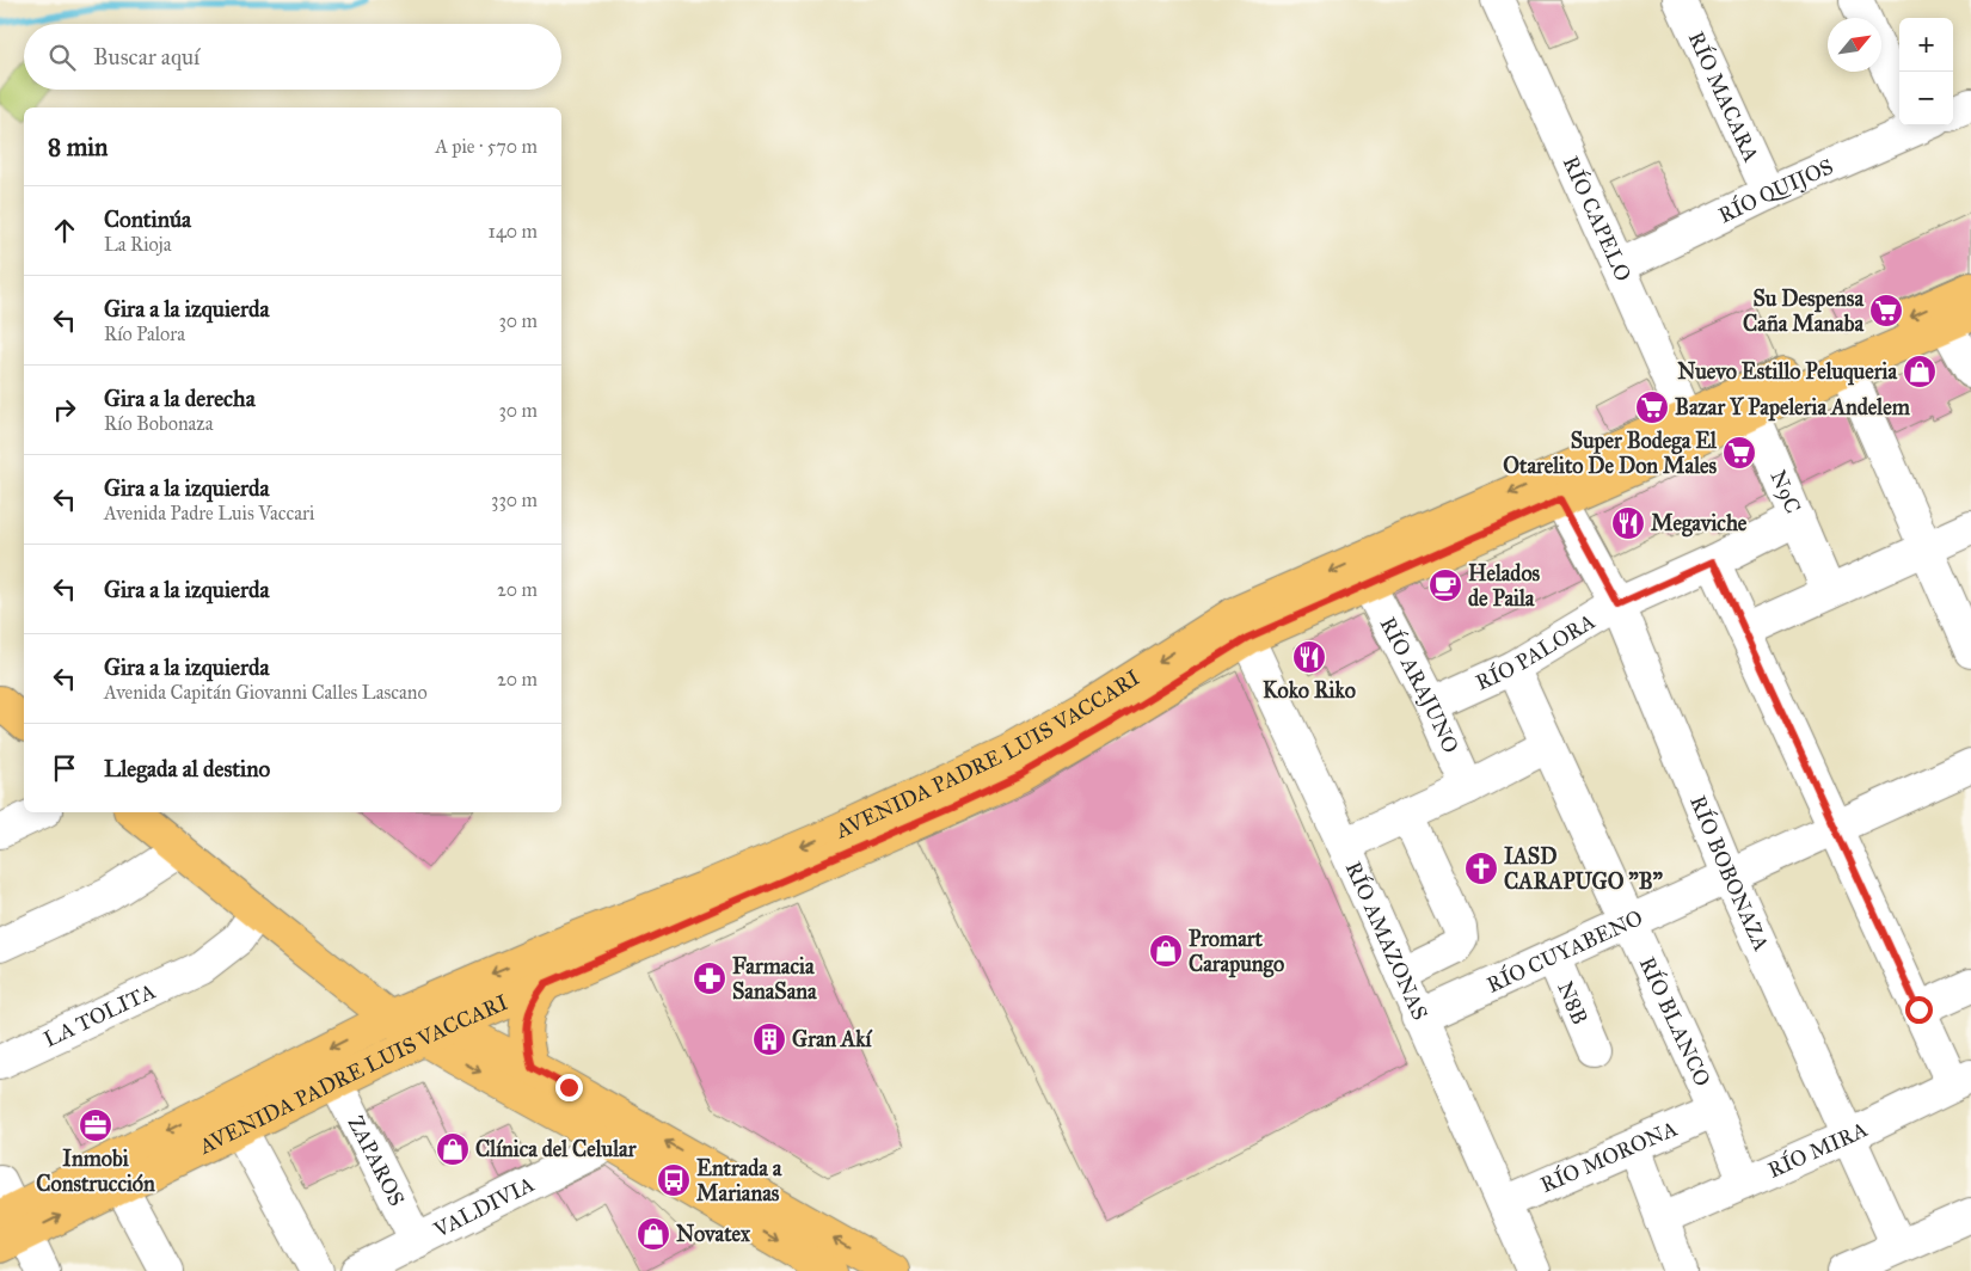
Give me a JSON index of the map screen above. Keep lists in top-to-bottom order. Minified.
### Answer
{"streets":{"main road":["AVENIDA PADRE LUIS VACCARI"],"street":["RÍO MACARA","RÍO QUIJOS","RÍO CAPELO","N9C","RÍO PALORA","RÍO ARAJUNO","RÍO BOBONAZA","RÍO AMAZONAS","RÍO CUYABENO","N8B","LA TOLITA","RÍO BLANCO","RÍO MIRA","RÍO MORONA","ZAPAROS","VALDIVIA"]},"crossings":[["RÍO MACARA","RÍO QUIJOS"],["RÍO QUIJOS","RÍO CAPELO"],["RÍO CAPELO","AVENIDA PADRE LUIS VACCARI"],["N9C","RÍO PALORA"],["N9C","AVENIDA PADRE LUIS VACCARI"],["RÍO PALORA","RÍO ARAJUNO"],["RÍO PALORA","RÍO BOBONAZA"],["RÍO PALORA","RÍO BLANCO"],["RÍO ARAJUNO","AVENIDA PADRE LUIS VACCARI"],["AVENIDA PADRE LUIS VACCARI","RÍO BOBONAZA"],["AVENIDA PADRE LUIS VACCARI","RÍO AMAZONAS"],["AVENIDA PADRE LUIS VACCARI","ZAPAROS"],["RÍO BOBONAZA","RÍO CUYABENO"],["RÍO BOBONAZA","RÍO MIRA"],["RÍO AMAZONAS","RÍO CUYABENO"],["RÍO AMAZONAS","RÍO MORONA"],["RÍO CUYABENO","N8B"],["RÍO CUYABENO","RÍO BLANCO"],["RÍO BLANCO","RÍO MIRA"],["RÍO BLANCO","RÍO MORONA"],["ZAPAROS","VALDIVIA"]],"places":{"supermarket":["Su Despensa Caña Manaba","Bazar Y Papeleria Andelem","Super Bodega El Otarelito De Don Males"],"shop":["Nuevo Estillo Peluqueria","Promart Carapungo","Clínica del Celular","Novatex"],"restaurant":["Megaviche","Koko Riko"],"cafe":["Helados de Paila"],"church":["IASD CARAPUGO \"B\""],"pharmacy":["Farmacia SanaSana"],"building":["Gran Akí"],"office":["Inmobi Construcción"],"bus stop":["Entrada a Marianas"]},"north":"top right","page":{"map_buttons":["+","−"],"search":"Buscar aquí","heading":["8 min","A pie · 570 m"],"list":[["Continúa","La Rioja","140 m"],["Gira a la izquierda","Río Palora","30 m"],["Gira a la derecha","Río Bobonaza","30 m"],["Gira a la izquierda","Avenida Padre Luis Vaccari","330 m"],["Gira a la izquierda","20 m"],["Gira a la izquierda","Avenida Capitán Giovanni Calles Lascano","20 m"],"Llegada al destino"]}}
